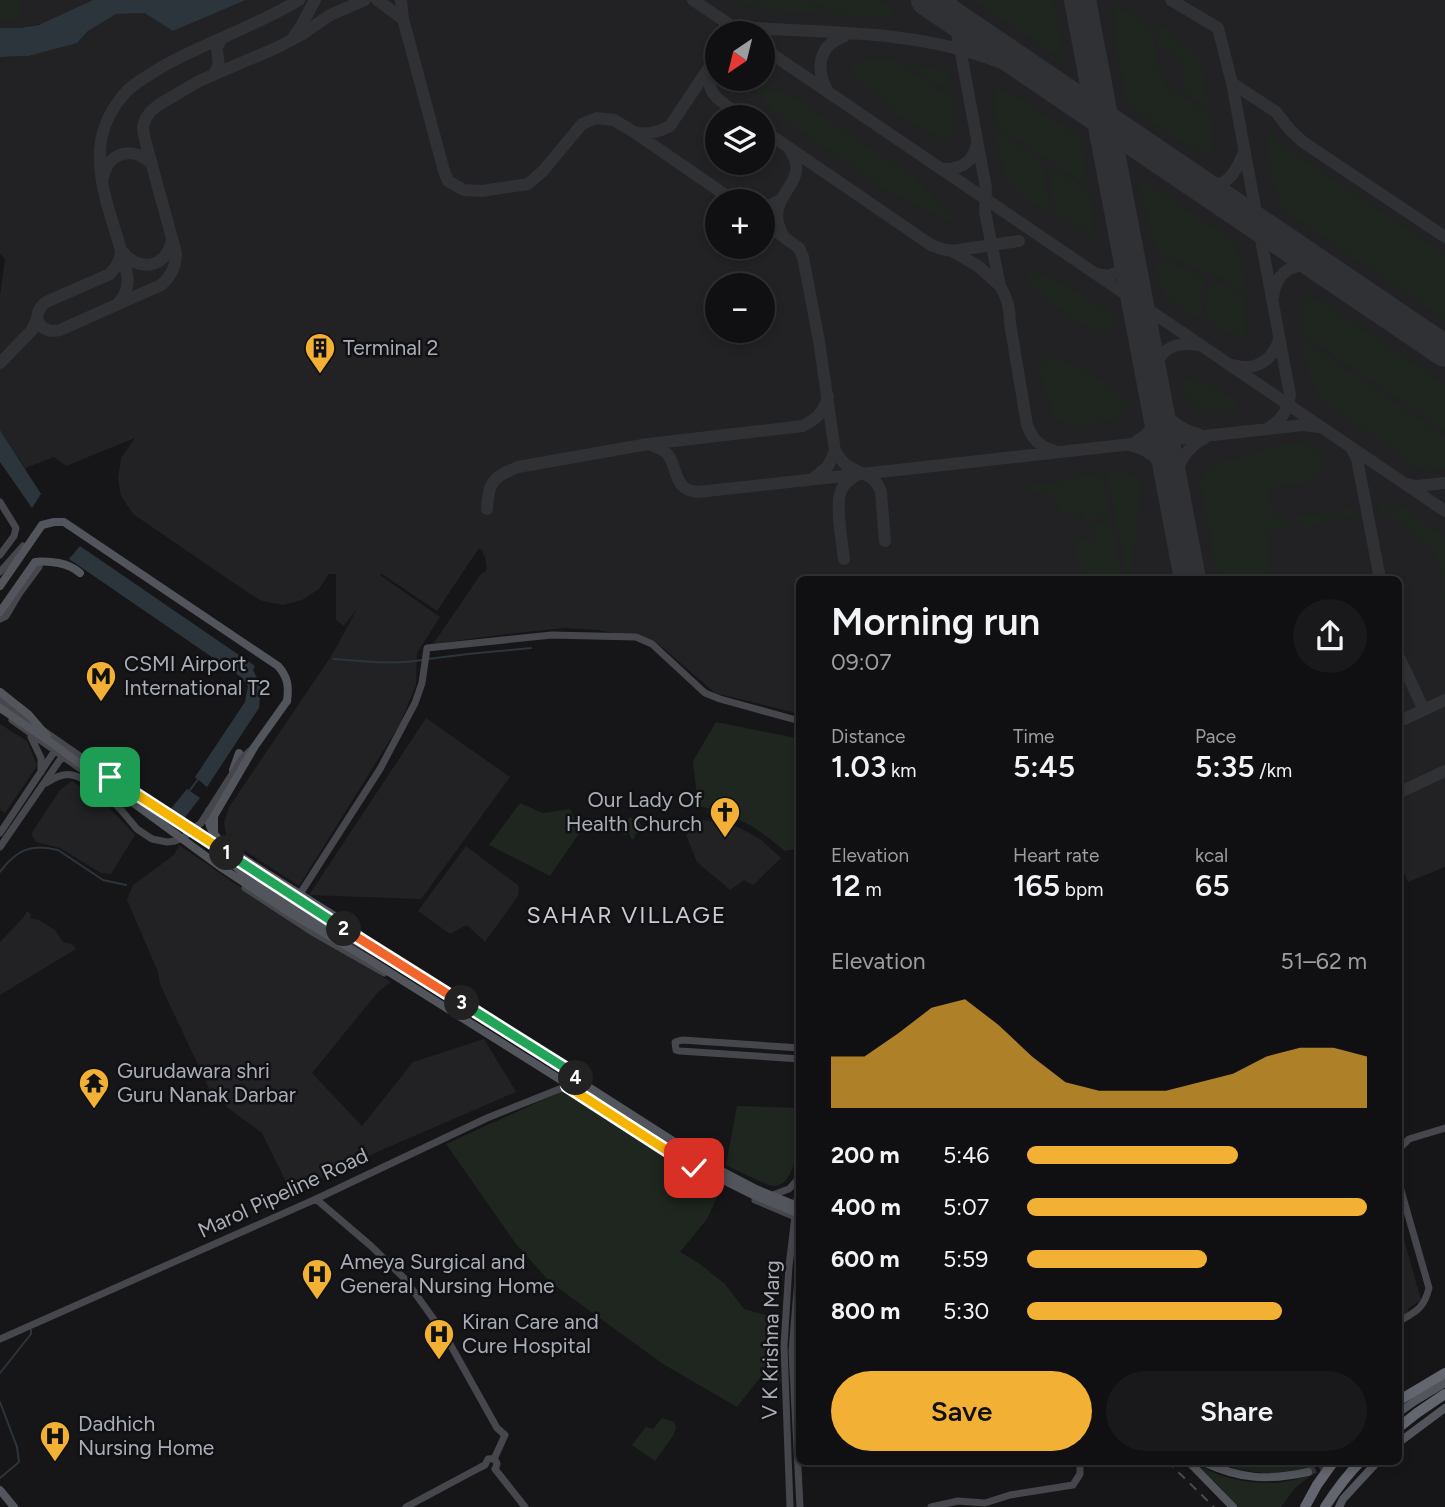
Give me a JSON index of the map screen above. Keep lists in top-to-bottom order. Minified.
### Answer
{"streets":{"main road":["Marol Pipeline Road","V K Krishna Marg"]},"districts":["SAHAR VILLAGE"],"places":{"building":["Terminal 2"],"metro station":["CSMI Airport International T2"],"church":["Our Lady Of Health Church"],"temple":["Gurudawara shri Guru Nanak Darbar"],"hospital":["Ameya Surgical and General Nursing Home","Kiran Care and Cure Hospital","Dadhich Nursing Home"]},"north":"bottom left","page":{"map_buttons":["+","−"],"heading":["Morning run","09:07"],"stats":[["Distance","1.03 km"],["Time","5:45"],["Pace","5:35 /km"],["Elevation","12 m"],["Heart rate","165 bpm"],["kcal","65"]],"pins":["1","2","3","4"],"chart":["Elevation","51–62 m"],"list":[{"name":"200 m","note":"5:46"},{"name":"400 m","note":"5:07"},{"name":"600 m","note":"5:59"},{"name":"800 m","note":"5:30"}],"buttons":["Save","Share"]}}
